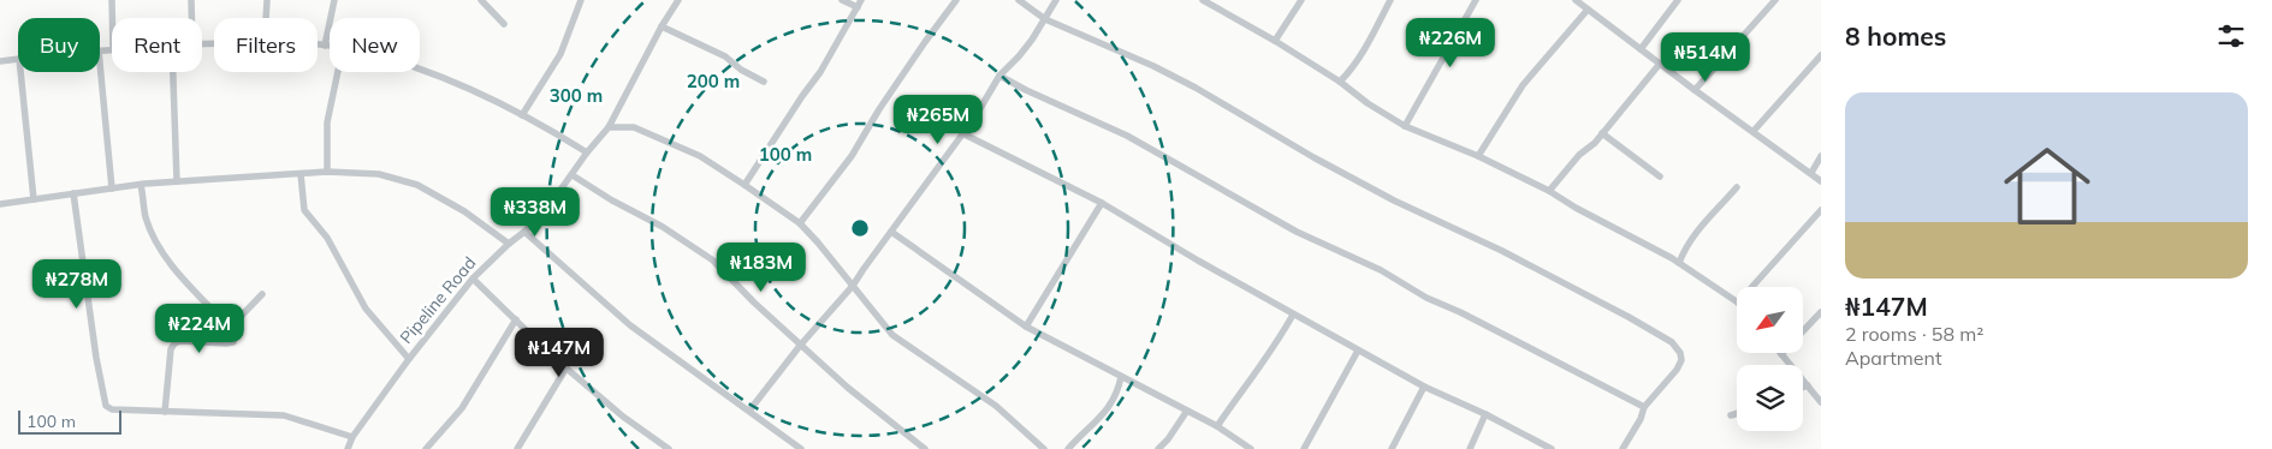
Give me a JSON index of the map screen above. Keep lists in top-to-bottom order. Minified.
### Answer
{"streets":{"street":["Pipeline Road"]},"scale_bar":"100 m","north":"bottom left","page":{"heading":"8 homes","price":["₦226M","₦514M","₦265M","₦338M","₦183M","₦278M","₦224M","₦147M"],"chip":["Buy","Rent","Filters","New"],"list":[{"name":"₦147M","note":"2 rooms · 58 m² · Apartment"}],"scale":"100 m"},"rings":["200 m","300 m","100 m"]}
